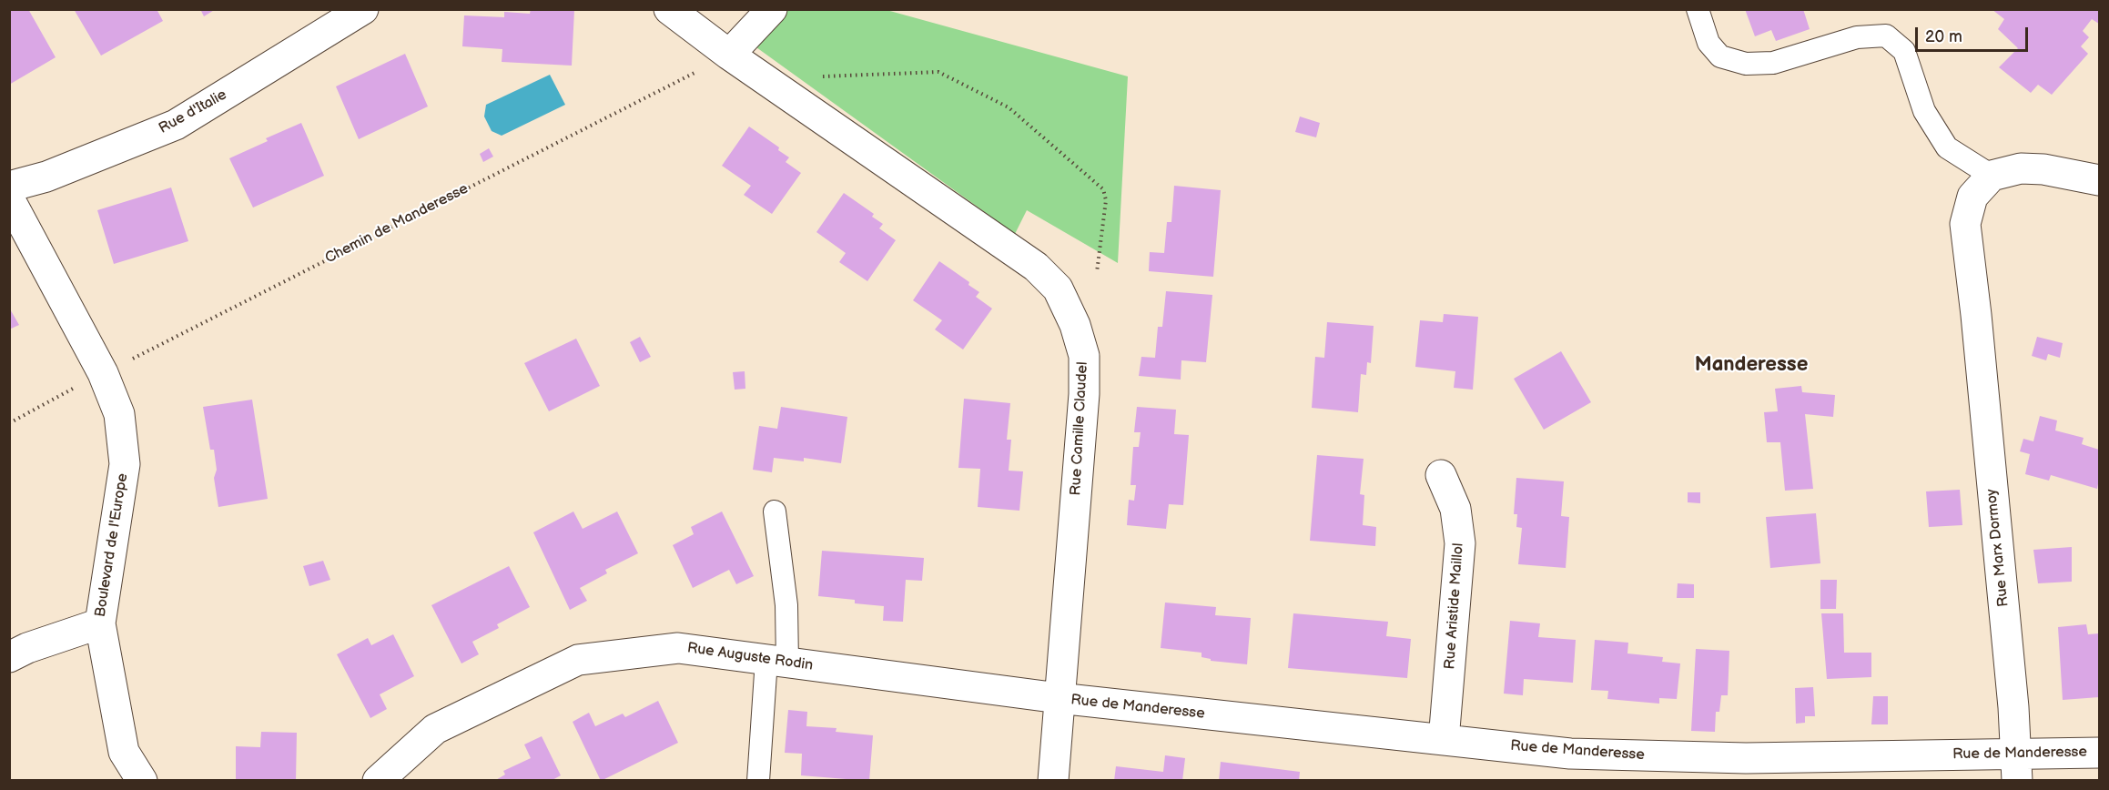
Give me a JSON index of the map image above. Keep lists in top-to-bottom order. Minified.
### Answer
{"streets":{"street":["Rue d'Italie","Rue Camille Claudel","Boulevard de l'Europe","Rue Marx Dormoy","Rue Aristide Maillol","Rue Auguste Rodin","Rue de Manderesse"],"path":["Chemin de Manderesse"]},"crossings":[["Chemin de Manderesse","Rue Camille Claudel"],["Chemin de Manderesse","Boulevard de l'Europe"],["Rue Camille Claudel","Rue Auguste Rodin"],["Rue Camille Claudel","Rue de Manderesse"],["Rue Marx Dormoy","Rue de Manderesse"],["Rue Aristide Maillol","Rue de Manderesse"],["Rue Auguste Rodin","Rue de Manderesse"]],"districts":["Manderesse"],"scale_bar":"20 m"}
